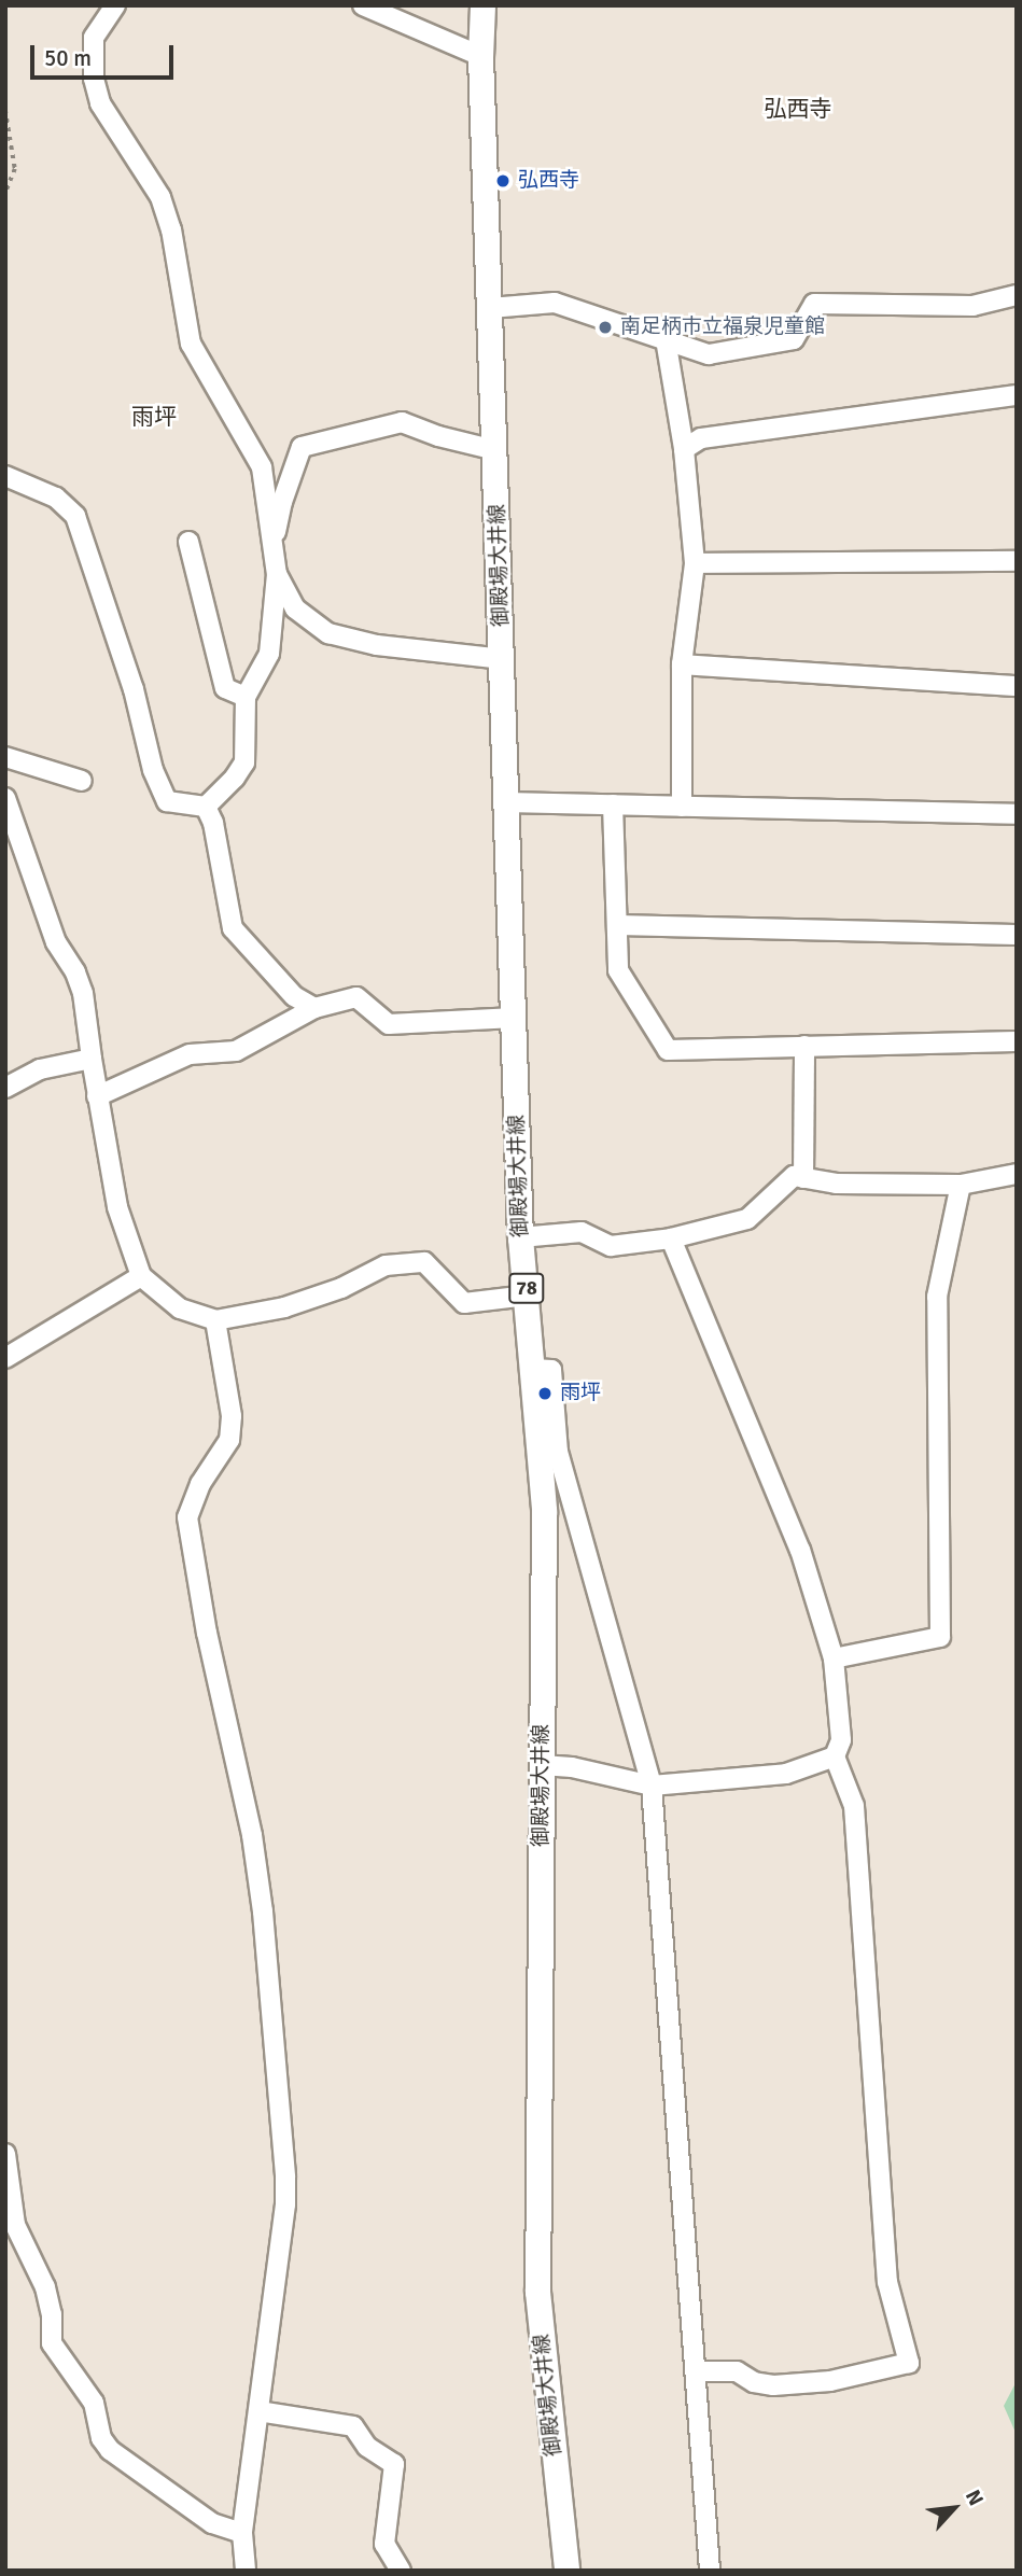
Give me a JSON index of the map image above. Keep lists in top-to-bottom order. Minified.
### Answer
{"streets":{"main road":["御殿場大井線","78"]},"districts":["弘西寺","雨坪"],"places":["弘西寺","南足柄市立福泉児童館","雨坪"],"scale_bar":"50 m","north":"top right"}
